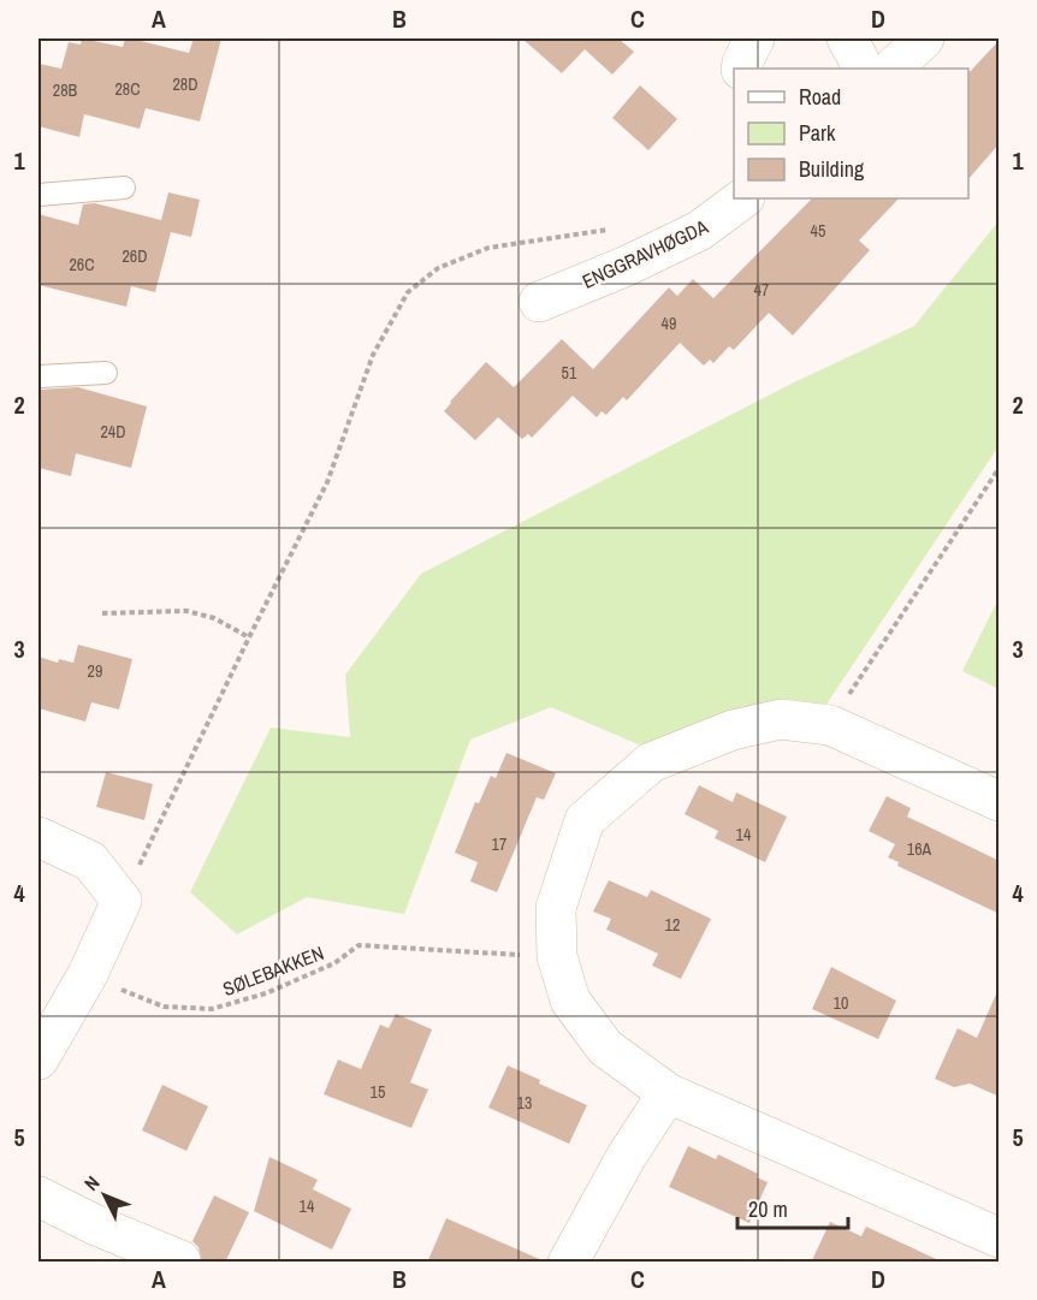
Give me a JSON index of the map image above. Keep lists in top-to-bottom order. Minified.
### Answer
{"streets":{"street":["ENGGRAVHØGDA"],"path":["SØLEBAKKEN"]},"house_numbers":["28D","28C","28B","45","26D","26C","47","49","51","24D","29","14","17","16A","12","10","15","13","14"],"legend":["Road","Park","Building"],"scale_bar":"20 m","north":"top left","grid":{"columns":["A","B","C","D"],"rows":["1","2","3","4","5"]}}
